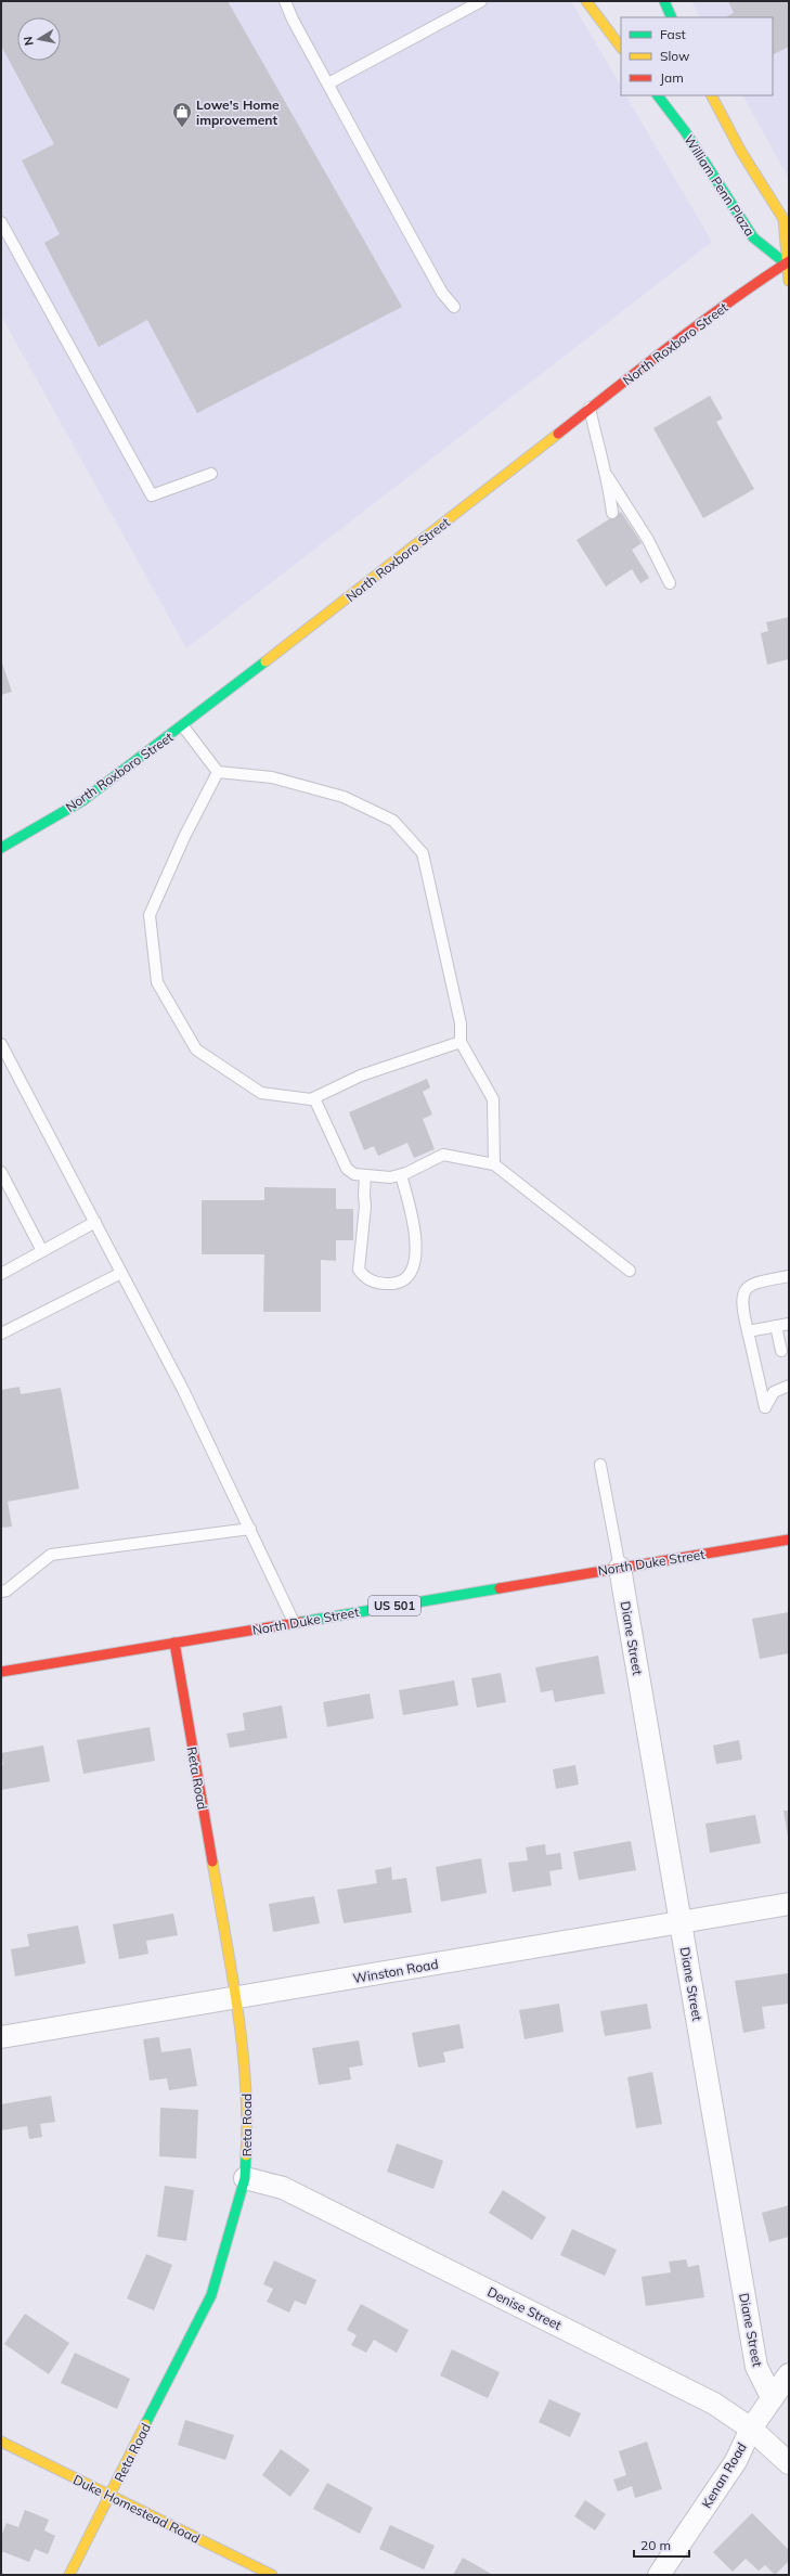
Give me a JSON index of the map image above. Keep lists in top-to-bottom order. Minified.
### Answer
{"streets":{"main road":["William Penn Plaza","North Roxboro Street","North Duke Street","US 501","Reta Road","Duke Homestead Road"],"street":["Diane Street","Winston Road","Denise Street","Kenan Road"]},"crossings":[["William Penn Plaza","North Roxboro Street"],["North Duke Street","Diane Street"],["North Duke Street","Reta Road"],["Diane Street","Winston Road"],["Diane Street","Kenan Road"],["Reta Road","Winston Road"],["Reta Road","Denise Street"],["Reta Road","Duke Homestead Road"],["Denise Street","Kenan Road"]],"places":{"shop":["Lowe's Home improvement"]},"legend":["Fast","Slow","Jam"],"scale_bar":"20 m","north":"left"}
